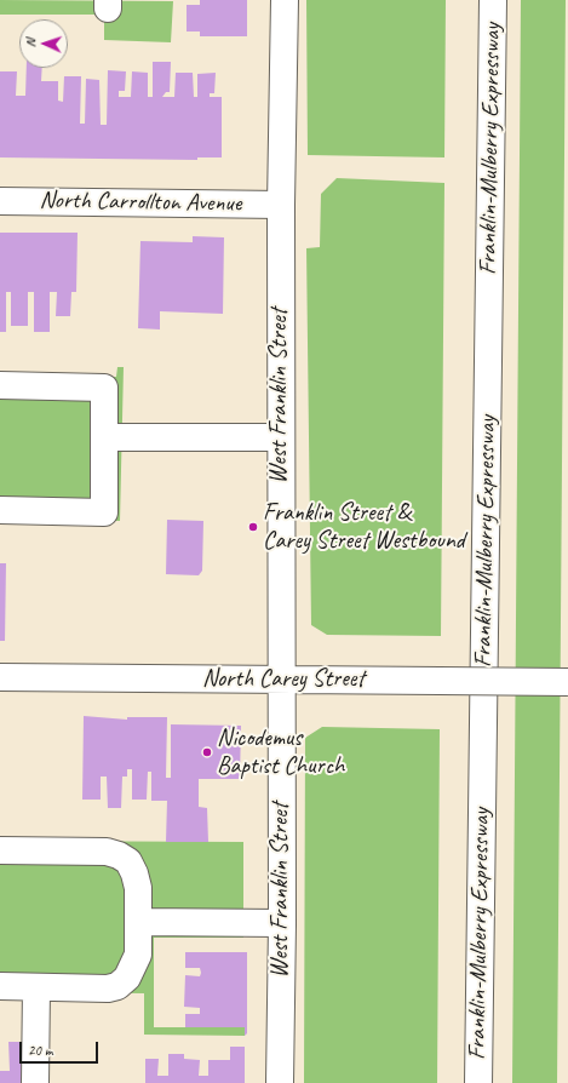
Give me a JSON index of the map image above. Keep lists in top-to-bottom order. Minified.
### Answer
{"streets":{"main road":["Franklin-Mulberry Expressway","North Carrollton Avenue","West Franklin Street","North Carey Street"]},"crossings":[["North Carrollton Avenue","West Franklin Street"],["West Franklin Street","North Carey Street"]],"places":["Franklin Street & Carey Street Westbound","Nicodemus Baptist Church"],"scale_bar":"20 m","north":"left"}
